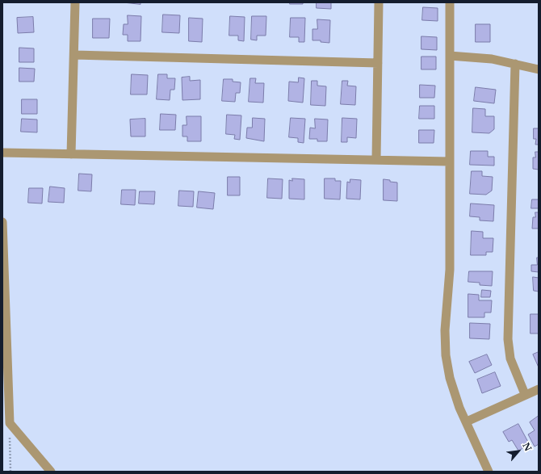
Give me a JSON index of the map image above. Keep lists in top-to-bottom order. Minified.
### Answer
{"north":"top right"}
